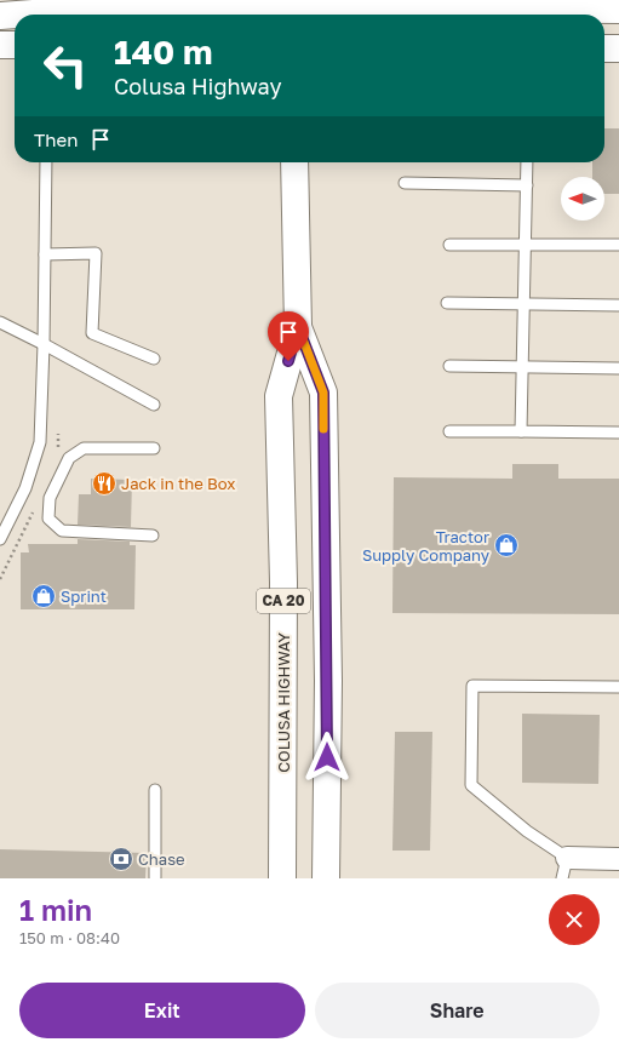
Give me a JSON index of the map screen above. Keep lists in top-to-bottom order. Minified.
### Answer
{"streets":{"main road":["CA 20","COLUSA HIGHWAY"]},"places":{"restaurant":["Jack in the Box"],"shop":["Tractor Supply Company","Sprint"],"bank":["Chase"]},"north":"left","page":{"turn":["140 m","Colusa Highway"],"then":"Then","heading":["1 min","150 m · 08:40"],"buttons":["Exit","Share"]}}
